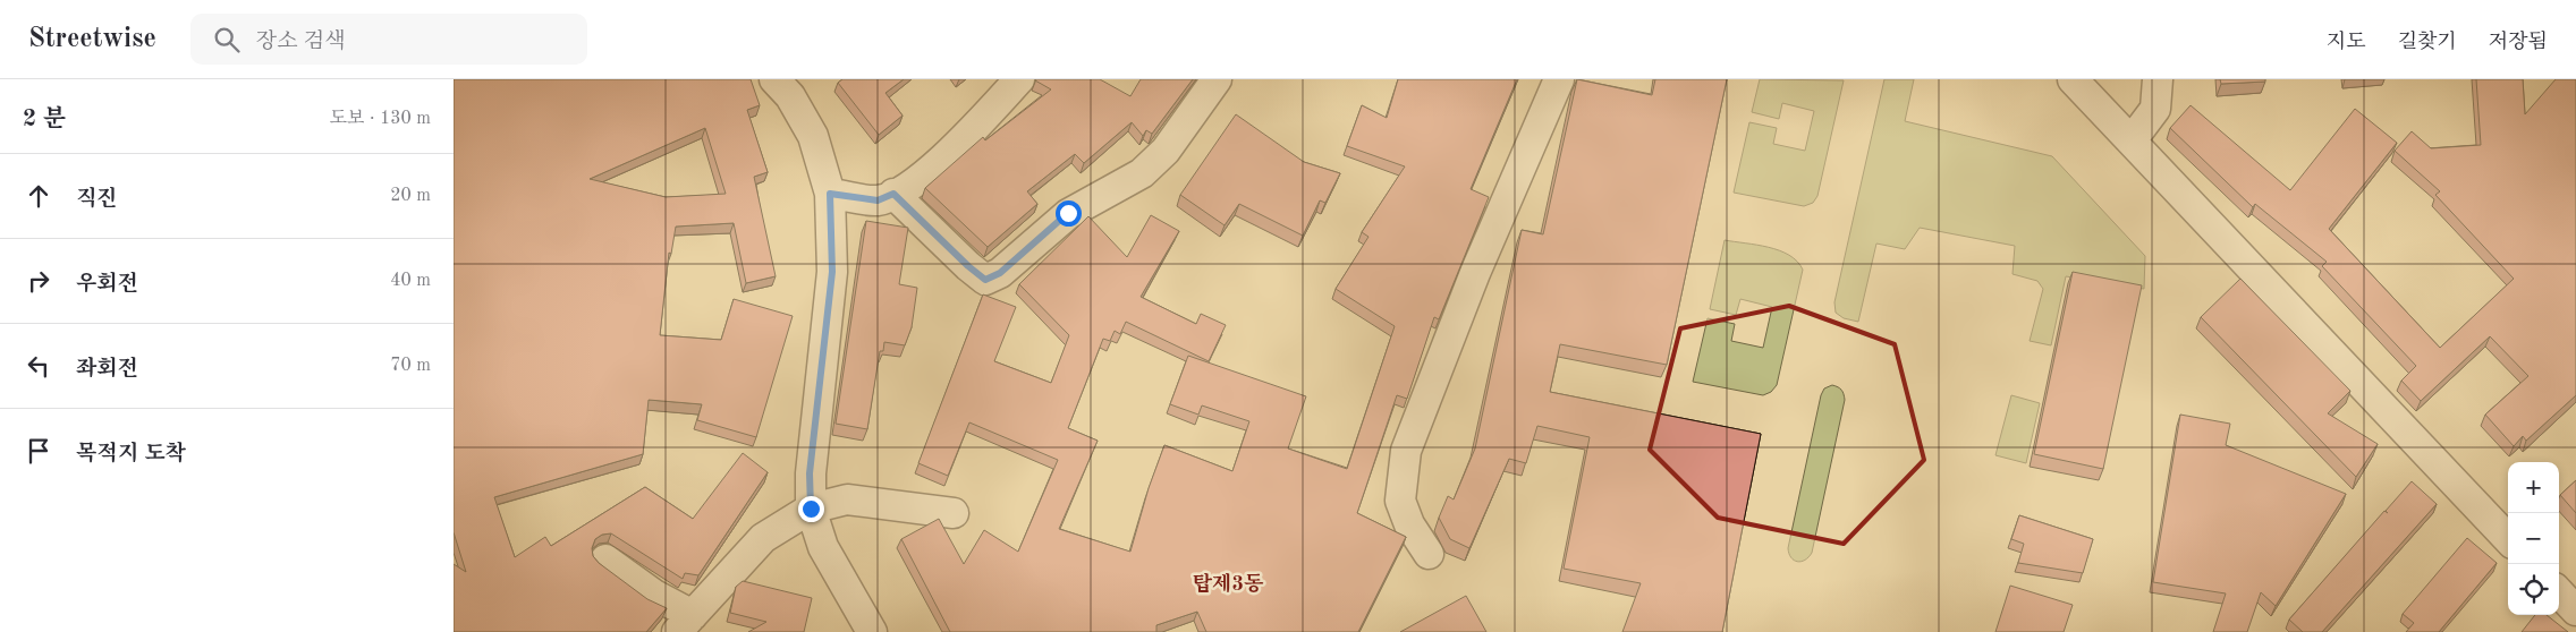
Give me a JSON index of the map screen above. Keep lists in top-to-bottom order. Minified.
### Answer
{"districts":["탑제3동"],"page":{"header":"Streetwise","search":"장소 검색","nav":["지도","길찾기","저장됨"],"heading":["2 분","도보 · 130 m"],"list":[["직진","20 m"],["우회전","40 m"],["좌회전","70 m"],"목적지 도착"],"map_buttons":["+","−"]}}
